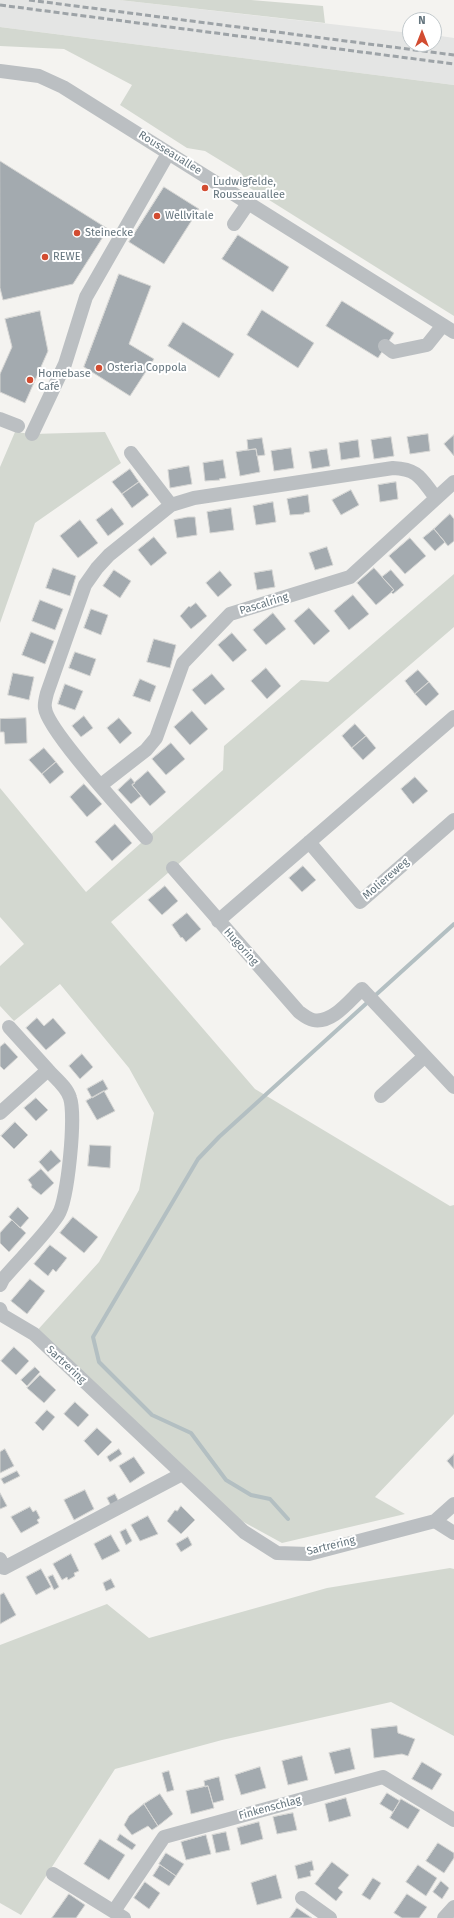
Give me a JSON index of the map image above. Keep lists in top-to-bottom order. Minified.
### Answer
{"streets":{"street":["Rousseauallee","Pascalring","Moliereweg","Hugoring","Sartrering","Finkenschlag"]},"crossings":[["Moliereweg","Hugoring"]],"places":["Ludwigfelde, Rousseauallee","Wellvitale","Steinecke","REWE","Osteria Coppola","Homebase Café"],"north":"top"}
